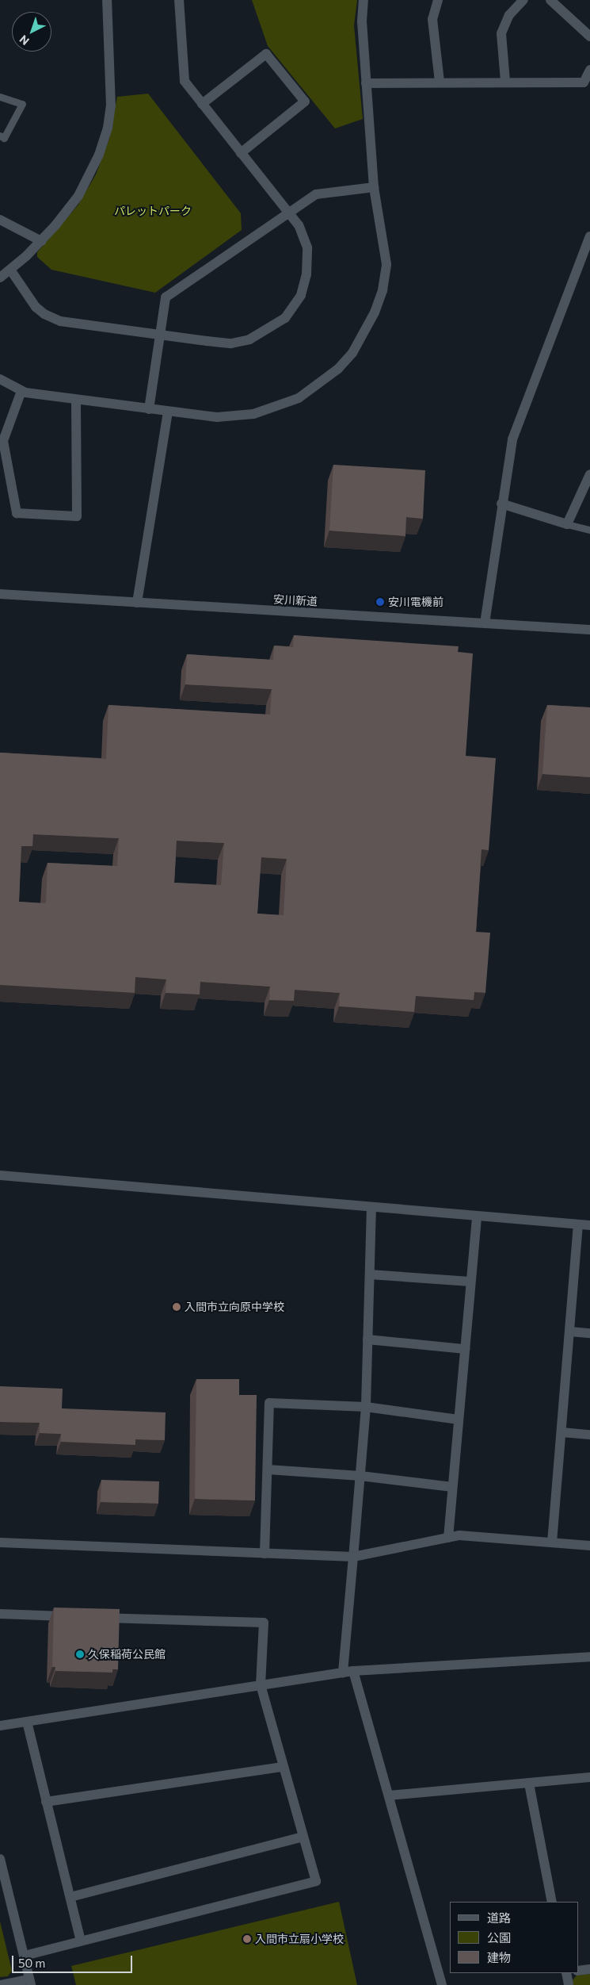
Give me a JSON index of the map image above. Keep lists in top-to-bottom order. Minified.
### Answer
{"streets":{"street":["安川新道"]},"parks":["パレットパーク"],"places":["安川電機前","入間市立向原中学校","久保稲荷公民館","入間市立扇小学校"],"legend":["道路","公園","建物"],"scale_bar":"50 m","north":"bottom left"}
